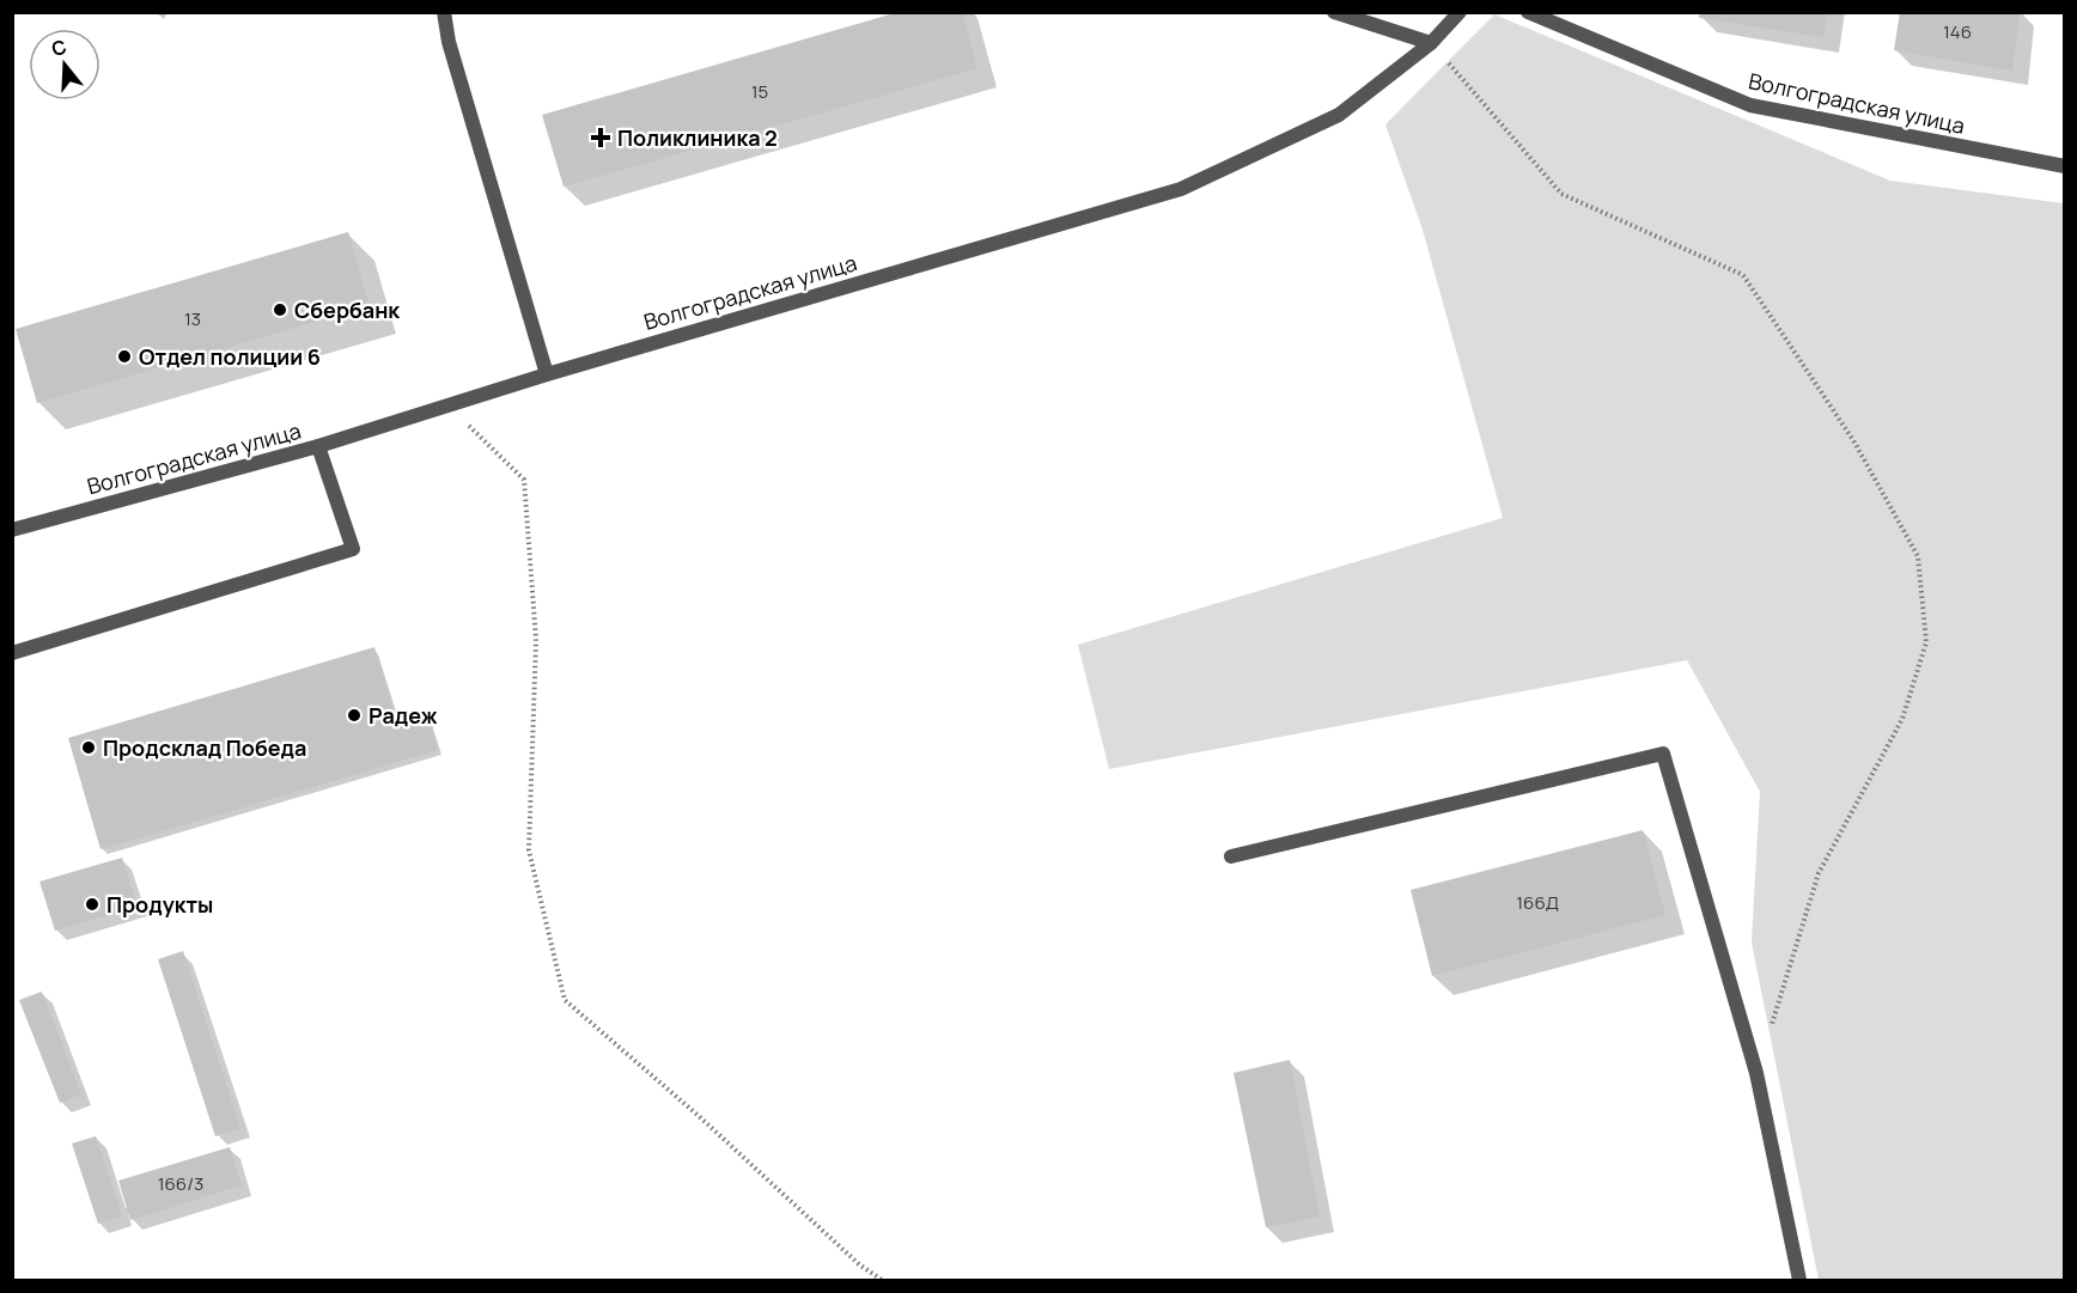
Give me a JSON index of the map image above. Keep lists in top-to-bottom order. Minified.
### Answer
{"streets":{"street":["Волгоградская улица"]},"places":{"health":["Поликлиника 2"],"other":["Сбербанк","Отдел полиции 6","Радеж","Продсклад Победа","Продукты"]},"house_numbers":["146","15","13","166Д","166/3"],"north":"top"}
